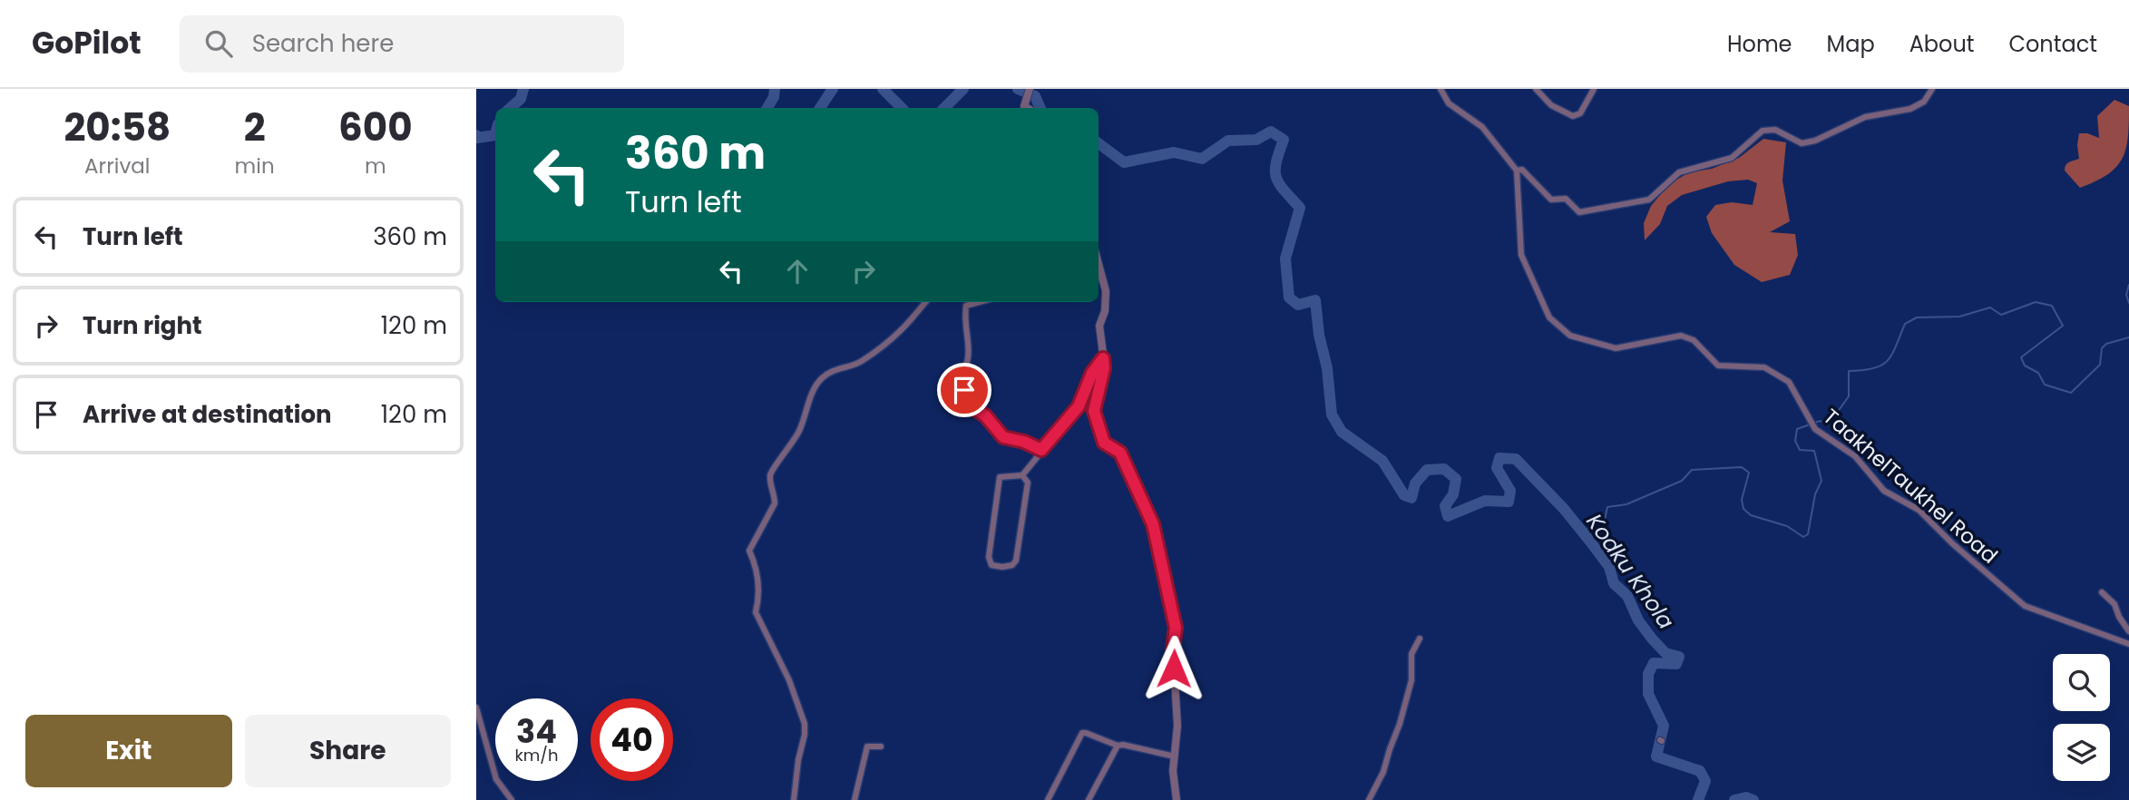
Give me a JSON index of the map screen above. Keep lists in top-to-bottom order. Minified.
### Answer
{"streets":{"street":["TaakhelTaukhel Road"]},"water":["Kodku Khola"],"page":{"header":"GoPilot","search":"Search here","nav":["Home","Map","About","Contact"],"eta":["20:58","Arrival","2","min","600","m"],"turn":["360 m","Turn left"],"list":[{"name":"Turn left","value":"360 m"},{"name":"Turn right","value":"120 m"},{"name":"Arrive at destination","value":"120 m"}],"speed":"34 km/h","limit":"40","buttons":["Exit","Share"]}}
